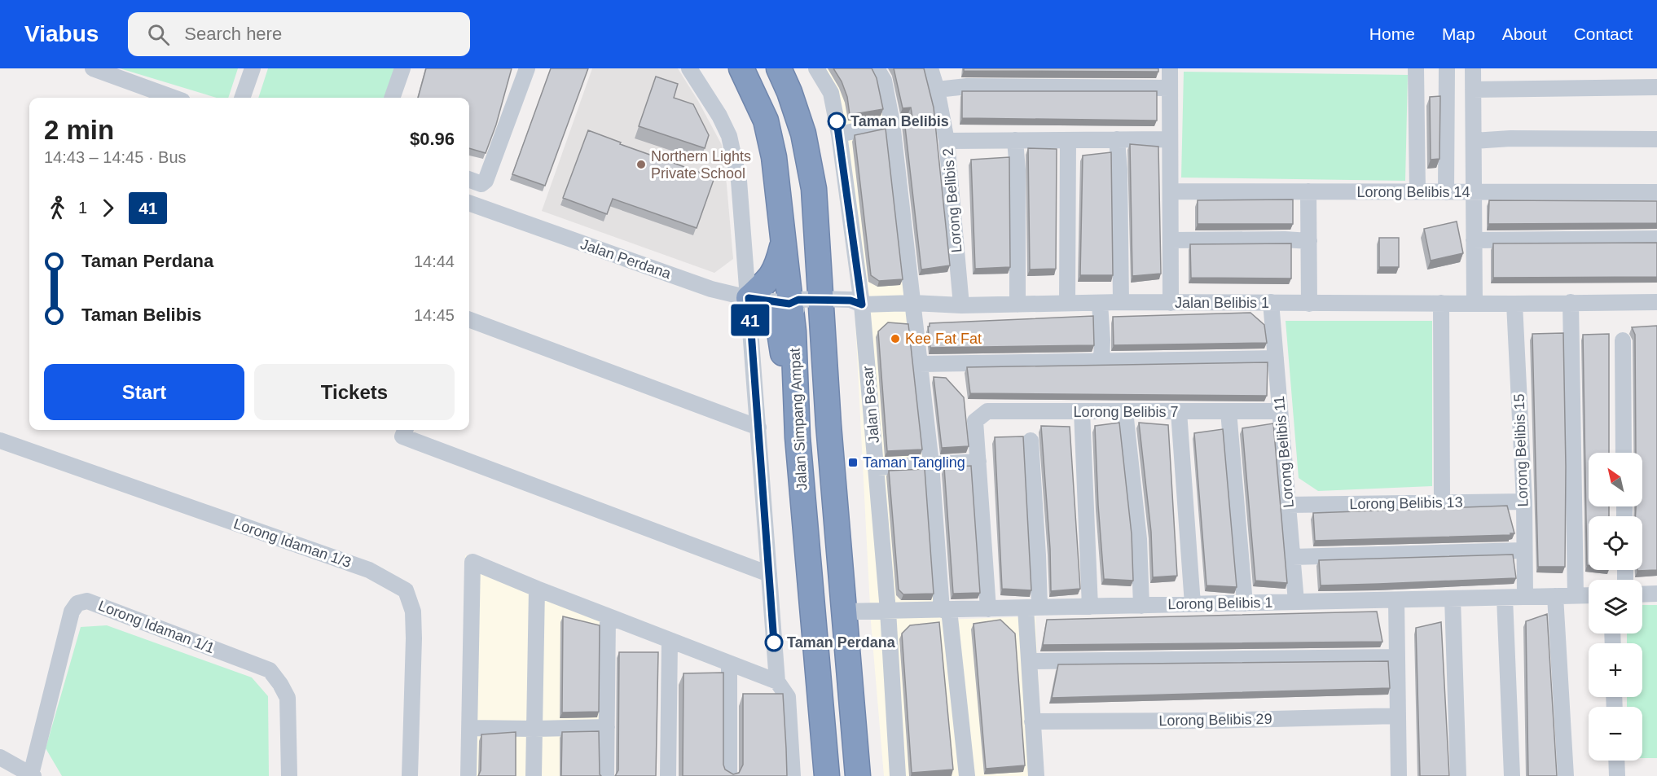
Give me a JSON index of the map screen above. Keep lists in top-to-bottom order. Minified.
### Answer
{"streets":{"highway":["Jalan Simpang Ampat"],"street":["Lorong Belibis 14","Lorong Belibis 2","Jalan Perdana","Jalan Belibis 1","Jalan Besar","Lorong Belibis 7","Lorong Belibis 15","Lorong Belibis 11","Lorong Belibis 13","Lorong Idaman 1/3","Lorong Belibis 1","Lorong Idaman 1/1","Lorong Belibis 29"]},"crossings":[["Lorong Belibis 2","Jalan Belibis 1"],["Jalan Perdana","Jalan Belibis 1"],["Jalan Perdana","Jalan Simpang Ampat"],["Jalan Belibis 1","Jalan Besar"],["Jalan Belibis 1","Jalan Simpang Ampat"],["Jalan Belibis 1","Lorong Belibis 15"],["Jalan Belibis 1","Lorong Belibis 11"],["Jalan Besar","Lorong Belibis 1"],["Lorong Belibis 7","Lorong Belibis 11"],["Jalan Simpang Ampat","Lorong Belibis 1"],["Lorong Belibis 15","Lorong Belibis 13"],["Lorong Belibis 15","Lorong Belibis 1"],["Lorong Belibis 11","Lorong Belibis 13"],["Lorong Belibis 11","Lorong Belibis 1"]],"places":{"other":["Taman Belibis","Northern Lights Private School","Kee Fat Fat","Taman Perdana"],"transit":["Taman Tangling"]},"lines":["bus line 41"],"north":"top left","page":{"header":"Viabus","search":"Search here","nav":["Home","Map","About","Contact"],"on_map":"41","heading":["2 min","14:43 – 14:45 · Bus","$0.96"],"legs":["1","41"],"list":[{"name":"Taman Perdana","value":"14:44"},{"name":"Taman Belibis","value":"14:45"}],"buttons":["Start","Tickets"],"map_buttons":["+","−"]}}
